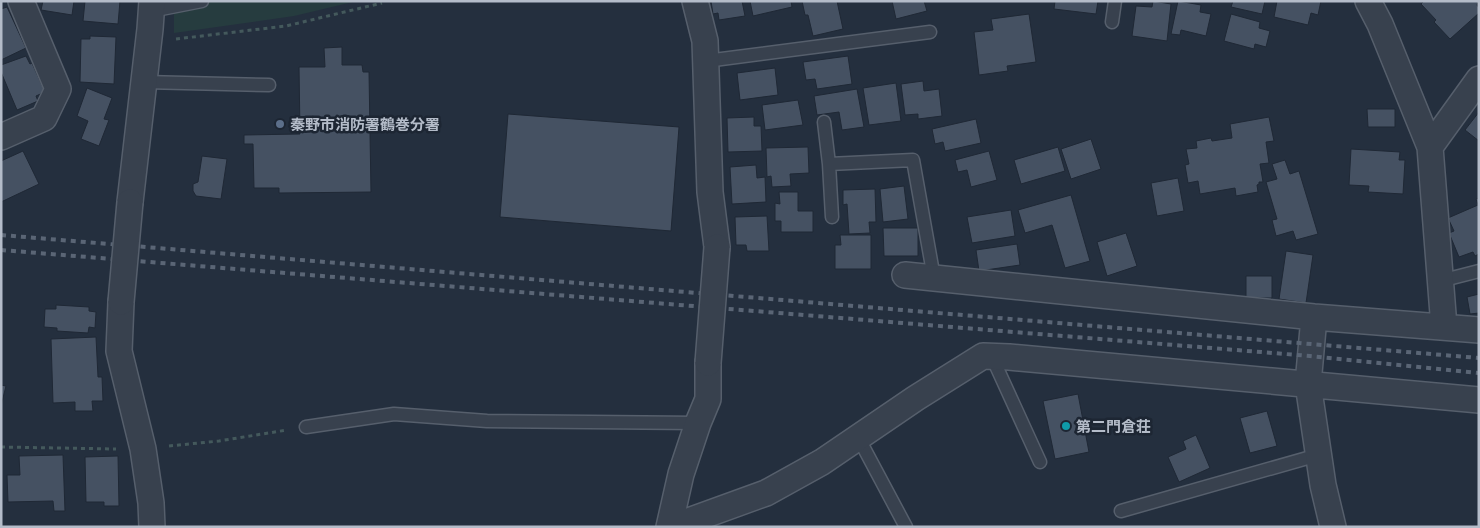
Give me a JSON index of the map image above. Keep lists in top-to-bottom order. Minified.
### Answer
{"places":["秦野市消防署鶴巻分署","第二門倉荘"]}
